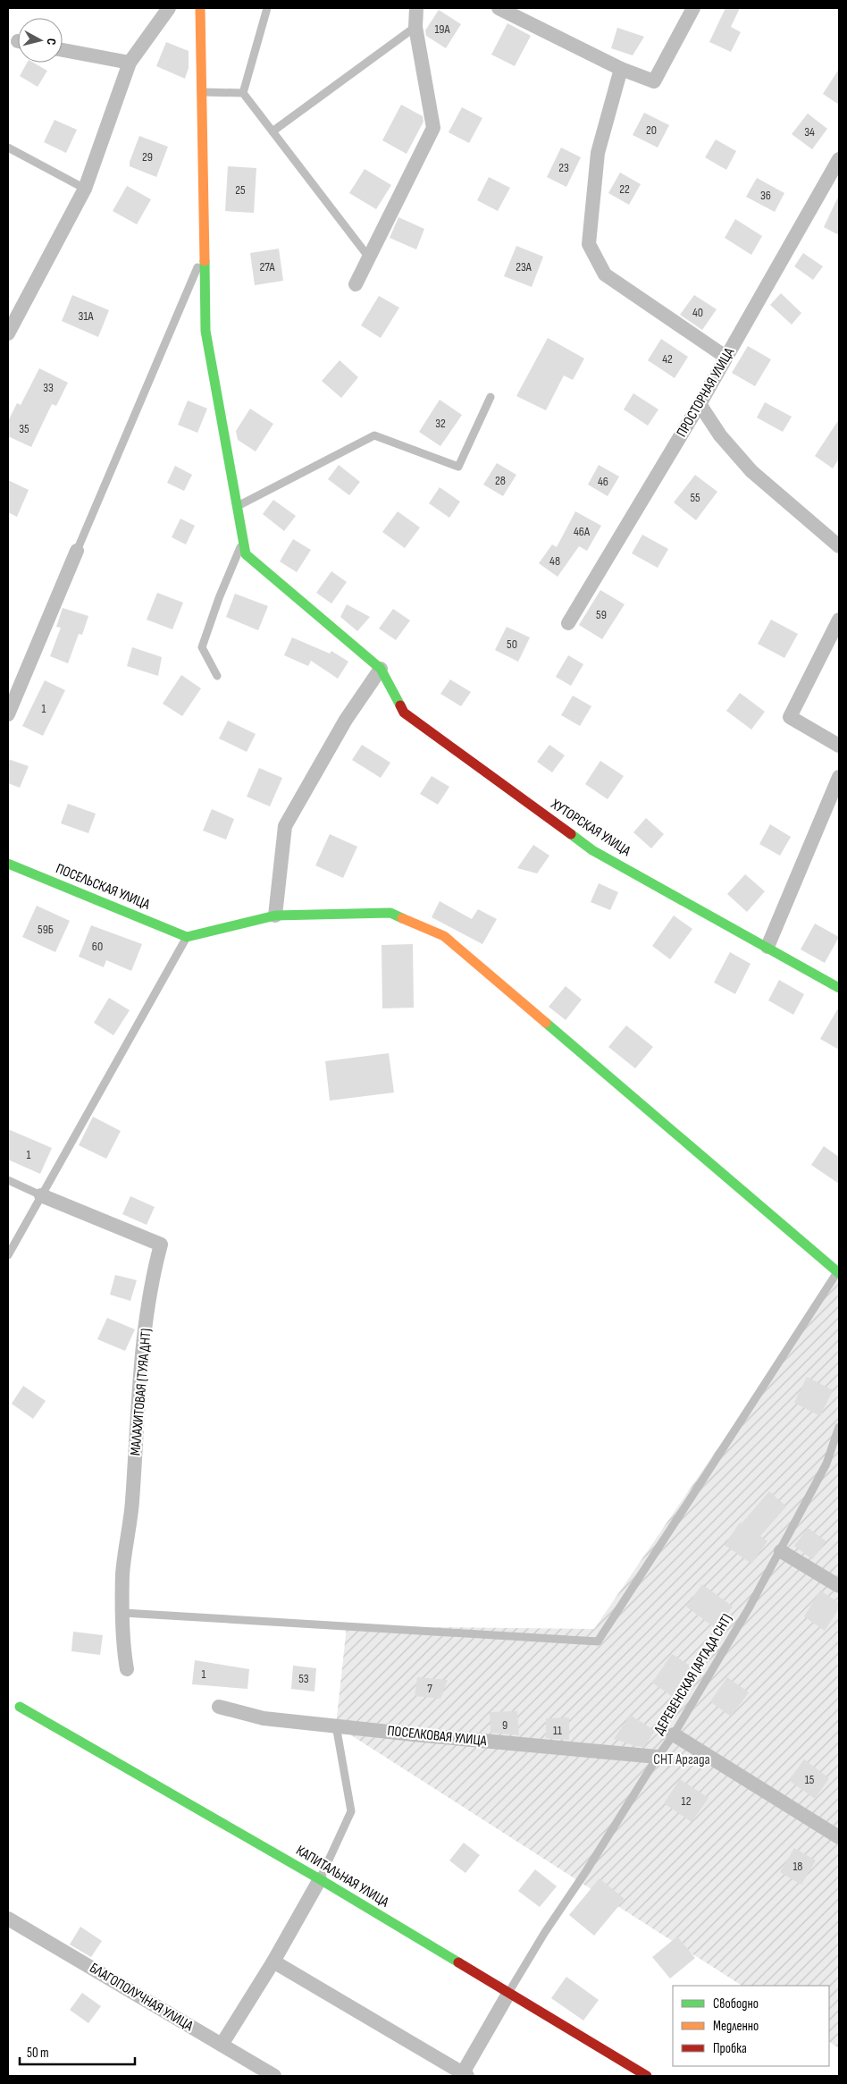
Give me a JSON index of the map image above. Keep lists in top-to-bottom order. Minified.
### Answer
{"streets":{"street":["ПРОСТОРНАЯ УЛИЦА","ХУТОРСКАЯ УЛИЦА","ПОСЕЛЬСКАЯ УЛИЦА","МАЛАХИТОВАЯ (ТУЯА ДНТ)","ПОСЕЛКОВАЯ УЛИЦА","КАПИТАЛЬНАЯ УЛИЦА","БЛАГОПОЛУЧНАЯ УЛИЦА"],"lane":["ДЕРЕВЕНСКАЯ (АРГАДА СНТ)"]},"crossings":[["ДЕРЕВЕНСКАЯ (АРГАДА СНТ)","ПОСЕЛКОВАЯ УЛИЦА"],["ДЕРЕВЕНСКАЯ (АРГАДА СНТ)","КАПИТАЛЬНАЯ УЛИЦА"]],"parks":["СНТ Аргада"],"house_numbers":["19А","20","34","29","23","22","25","36","27А","23А","40","31А","42","33","32","35","28","46","55","46А","48","59","50","1","59Б","60","1","1","53","7","9","11","15","12","18"],"legend":["Свободно","Медленно","Пробка"],"scale_bar":"50 m","north":"right"}
